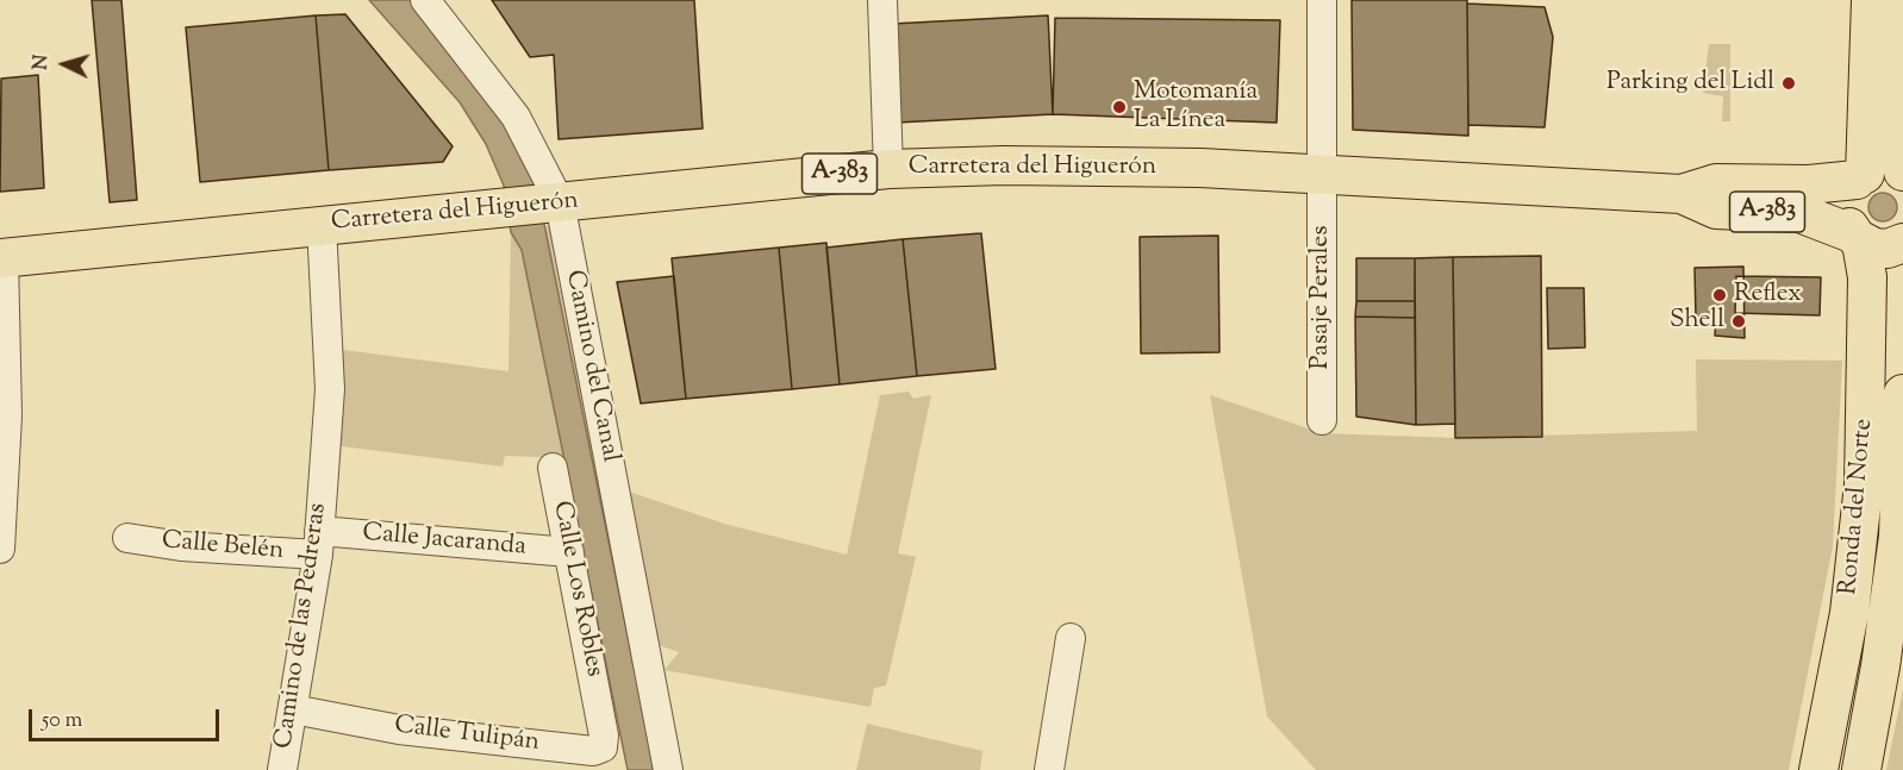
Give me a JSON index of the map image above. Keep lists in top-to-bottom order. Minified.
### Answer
{"streets":{"main road":["Carretera del Higuerón","A-383","Ronda del Norte"],"street":["Pasaje Perales","Camino del Canal","Calle Jacaranda","Calle Belén","Calle Los Robles","Camino de las Pedreras","Calle Tulipán"]},"crossings":[["Carretera del Higuerón","A-383"],["Carretera del Higuerón","Pasaje Perales"],["Carretera del Higuerón","Camino del Canal"],["Carretera del Higuerón","Camino de las Pedreras"],["A-383","Ronda del Norte"],["Calle Jacaranda","Calle Belén"],["Calle Jacaranda","Calle Los Robles"],["Calle Jacaranda","Camino de las Pedreras"],["Calle Belén","Camino de las Pedreras"],["Calle Los Robles","Calle Tulipán"],["Camino de las Pedreras","Calle Tulipán"]],"places":["Parking del Lidl","Motomanía La Línea","Reflex","Shell"],"scale_bar":"50 m","north":"left"}
